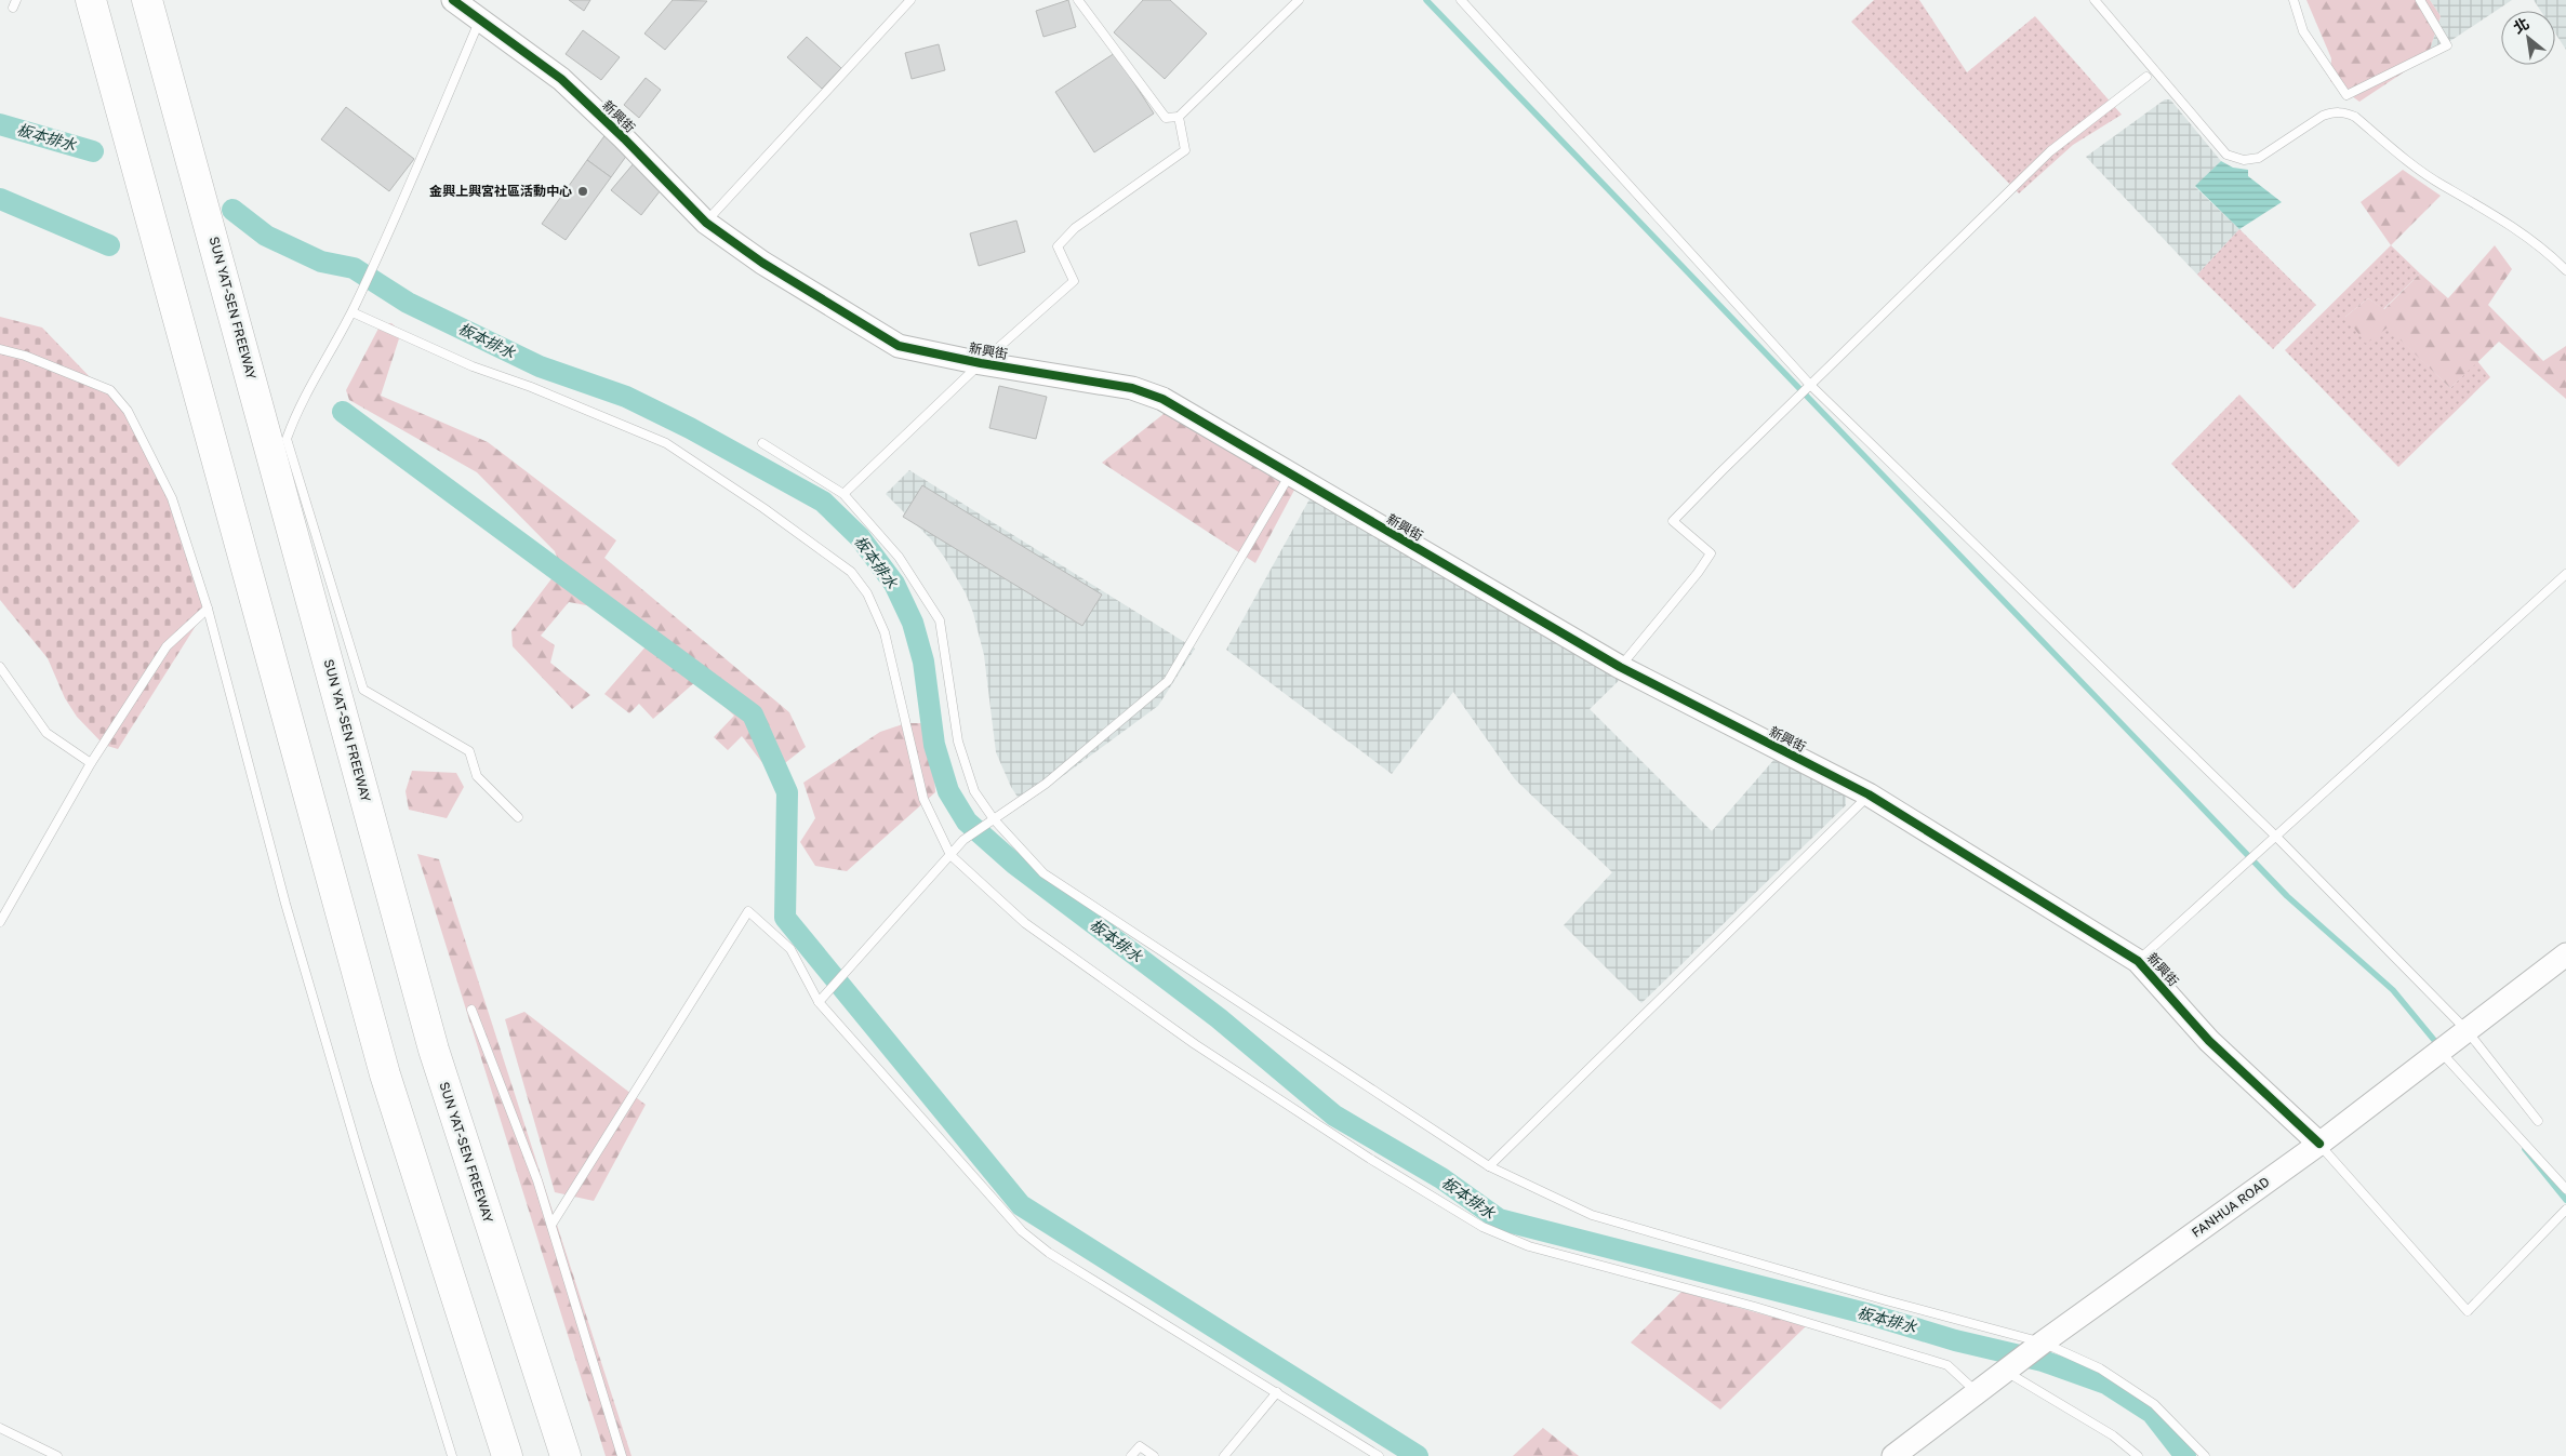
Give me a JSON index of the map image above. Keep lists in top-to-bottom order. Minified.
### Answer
{"streets":{"highway":["SUN YAT-SEN FREEWAY"],"street":["新興街","FANHUA ROAD"]},"crossings":[["新興街","FANHUA ROAD"]],"water":["板本排水"],"places":["金興上興宮社區活動中心"],"north":"top left"}
